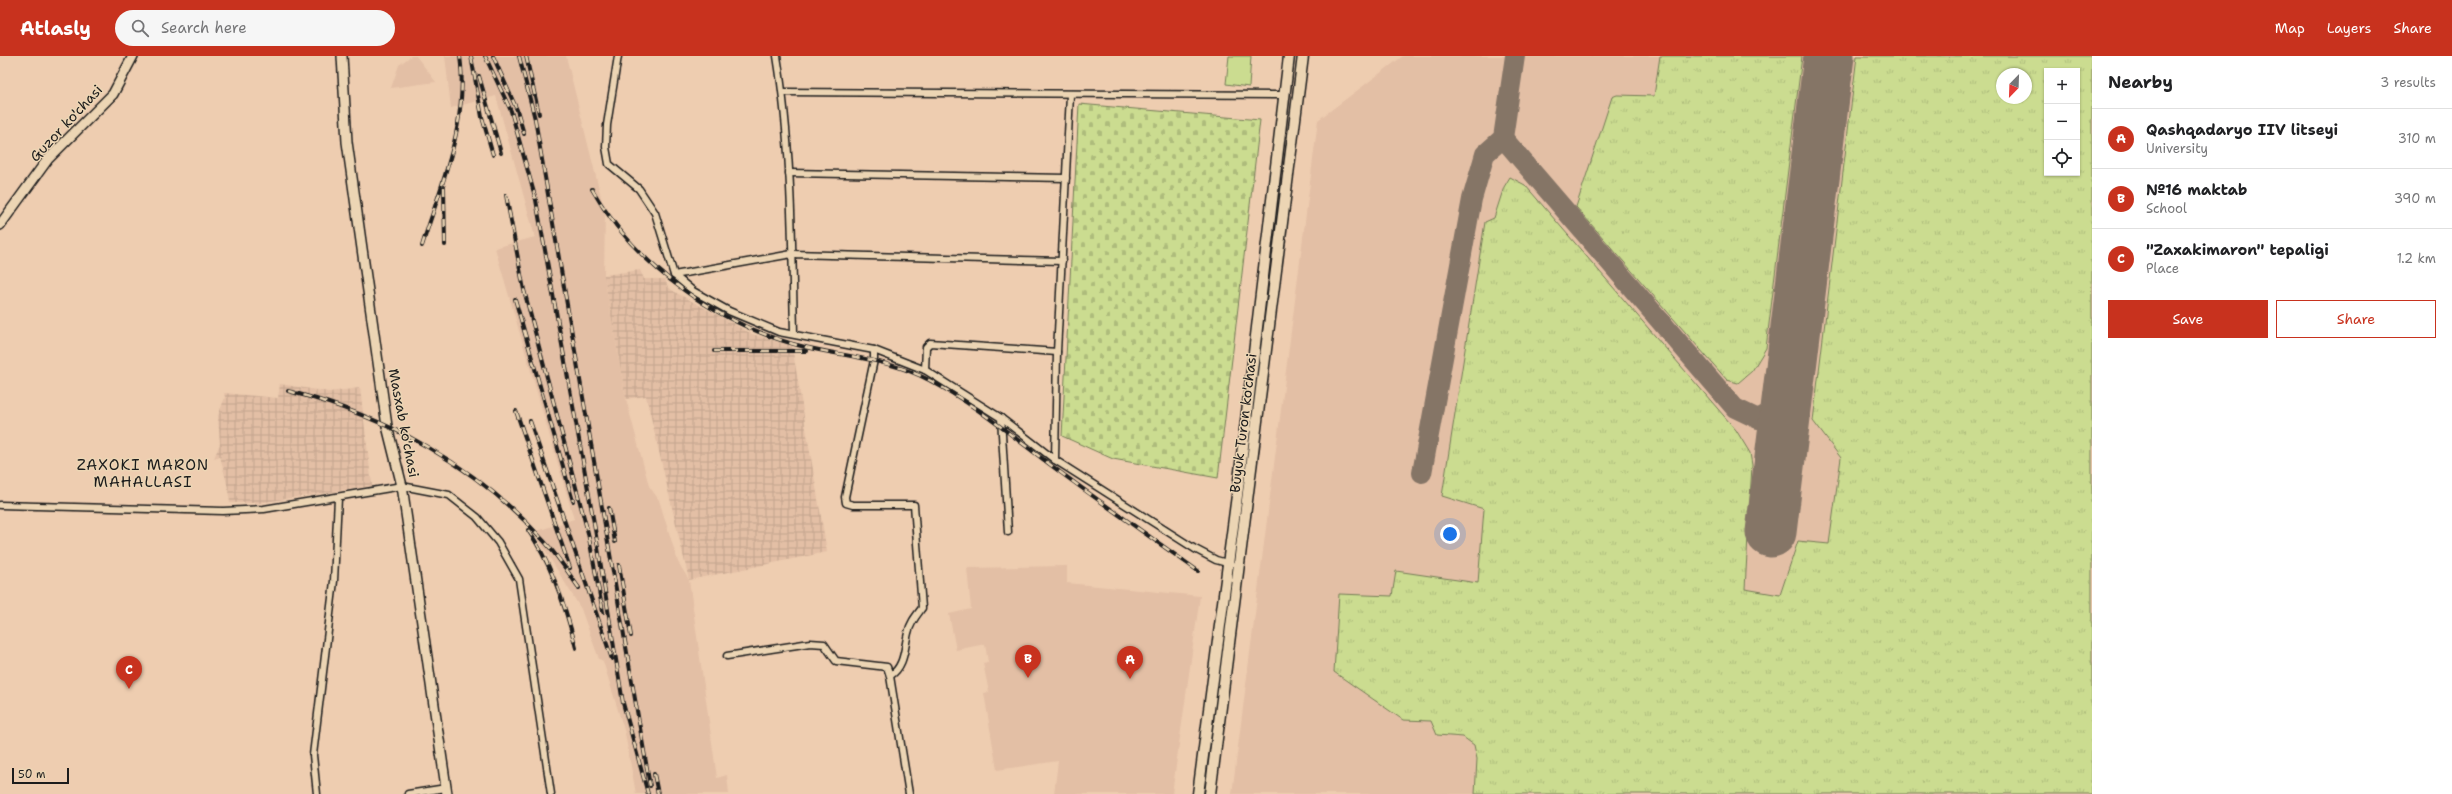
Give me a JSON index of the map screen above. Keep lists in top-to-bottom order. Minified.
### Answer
{"streets":{"main road":["Guzor ko'chasi","Masxab ko'chasi","Buyuk Turon ko'chasi"]},"districts":["ZAXOKI MARON MAHALLASI"],"scale_bar":"50 m","north":"bottom left","page":{"header":"Atlasly","search":"Search here","nav":["Map","Layers","Share"],"heading":["Nearby","3 results"],"map_buttons":["+","−"],"list":[{"mark":"A","name":"Qashqadaryo IIV litseyi","note":"University","value":"310 m"},{"mark":"B","name":"№16 maktab","note":"School","value":"390 m"},{"mark":"C","name":"\"Zaxakimaron\" tepaligi","note":"Place","value":"1.2 km"}],"buttons":["Save","Share"],"pins":["B","A","C"],"scale":"50 m"}}
